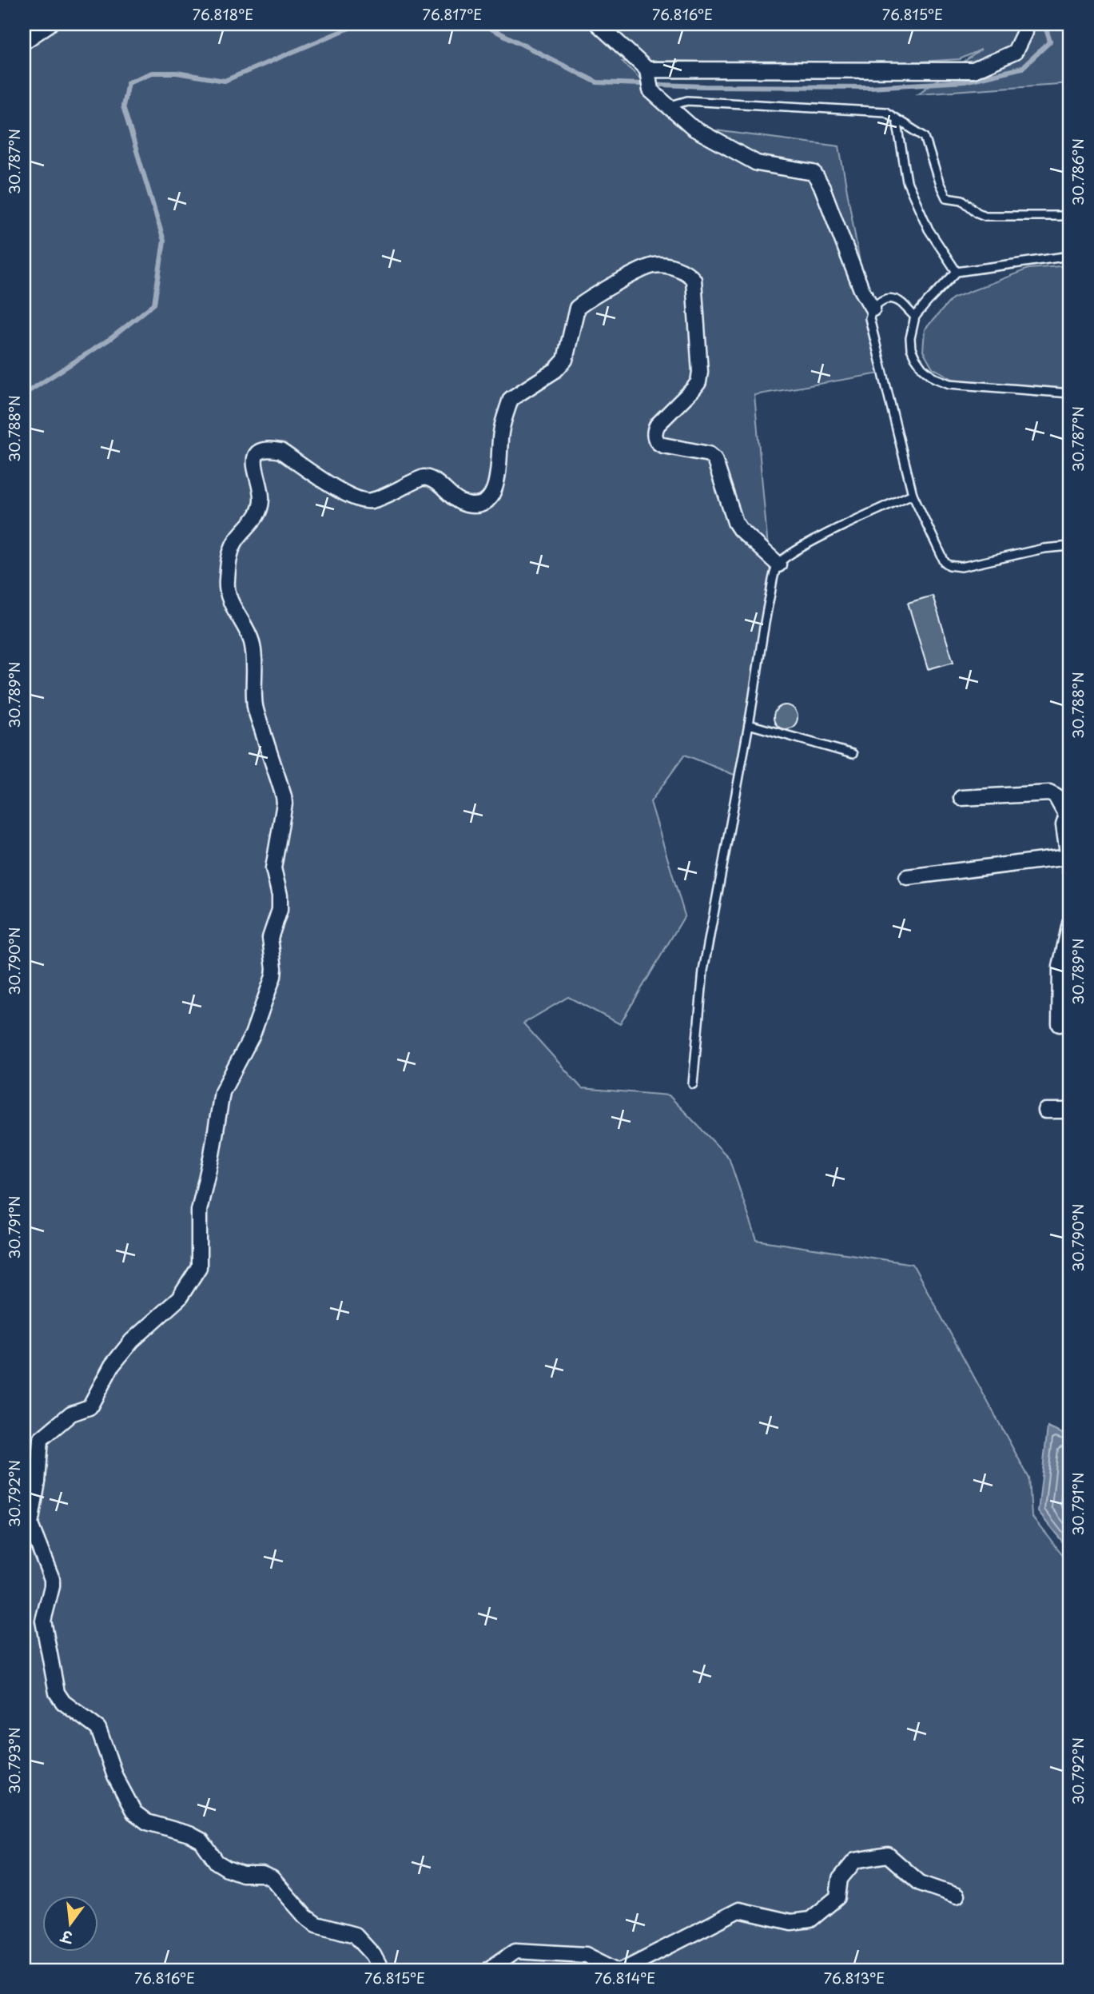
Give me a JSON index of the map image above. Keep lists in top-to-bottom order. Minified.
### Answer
{"north":"bottom","coordinates":["76.818°E","76.817°E","76.816°E","76.815°E","30.787°N","30.786°N","30.788°N","30.789°N","30.790°N","30.791°N","30.792°N","30.793°N","76.814°E","76.813°E"]}
